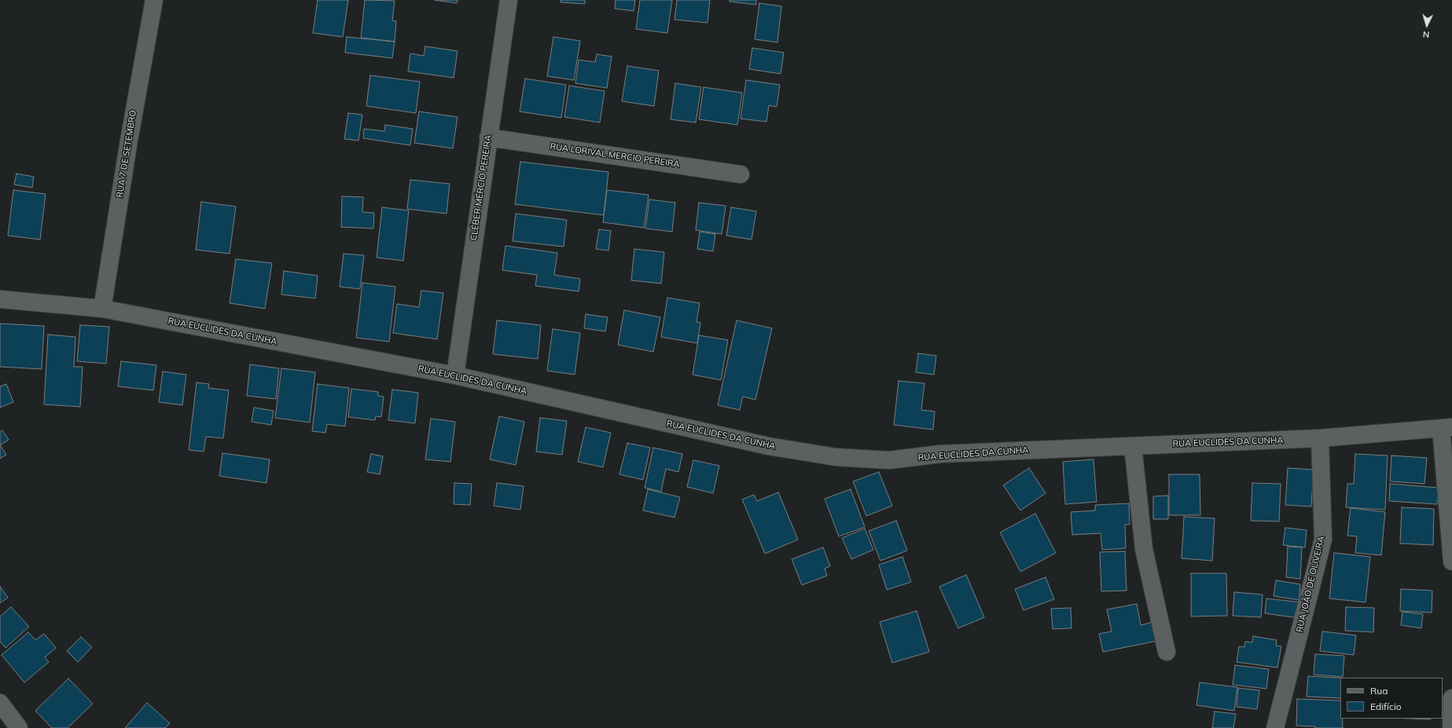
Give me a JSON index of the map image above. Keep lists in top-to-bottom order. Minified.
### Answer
{"streets":{"street":["RUA 7 DE SETEMBRO","RUA LORIVAL MERCIO PEREIRA","CLÉBER MÉRCIO PEREIRA","RUA EUCLIDES DA CUNHA","RUA JOÃO DE OLIVEIRA"]},"crossings":[["RUA 7 DE SETEMBRO","RUA EUCLIDES DA CUNHA"],["RUA LORIVAL MERCIO PEREIRA","CLÉBER MÉRCIO PEREIRA"],["CLÉBER MÉRCIO PEREIRA","RUA EUCLIDES DA CUNHA"],["RUA EUCLIDES DA CUNHA","RUA JOÃO DE OLIVEIRA"]],"legend":["Rua","Edifício"],"north":"bottom"}
